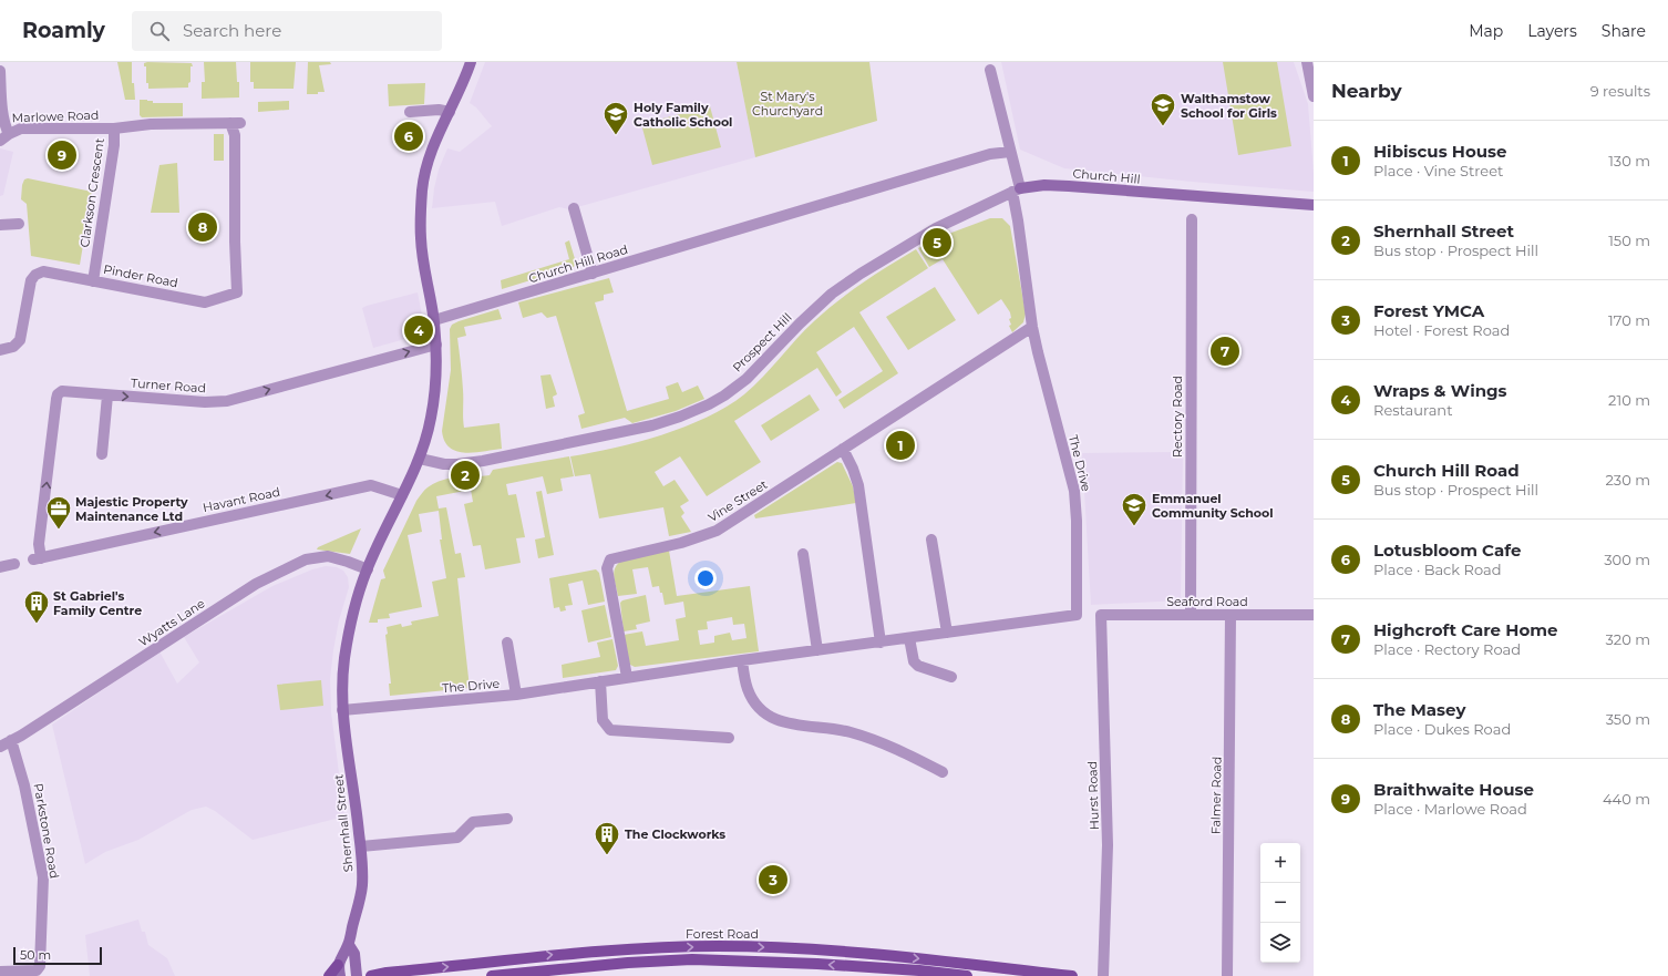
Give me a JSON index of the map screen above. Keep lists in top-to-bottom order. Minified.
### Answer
{"streets":{"main road":["Forest Road"],"street":["Marlowe Road","Church Hill","Clarkson Crescent","Church Hill Road","Pinder Road","Prospect Hill","Turner Road","Rectory Road","The Drive","Havant Road","Vine Street","Seaford Road","Wyatts Lane","Hurst Road","Falmer Road","Shernhall Street","Parkstone Road"]},"crossings":[["Marlowe Road","Clarkson Crescent"],["Church Hill","Prospect Hill"],["Church Hill","The Drive"],["Clarkson Crescent","Pinder Road"],["Church Hill Road","Shernhall Street"],["Prospect Hill","The Drive"],["Prospect Hill","Shernhall Street"],["Turner Road","Havant Road"],["Turner Road","Shernhall Street"],["Rectory Road","Seaford Road"],["The Drive","Vine Street"],["The Drive","Shernhall Street"],["Havant Road","Shernhall Street"],["Seaford Road","Hurst Road"],["Seaford Road","Falmer Road"],["Wyatts Lane","Shernhall Street"],["Wyatts Lane","Parkstone Road"]],"one_way":["Turner Road","Havant Road"],"parks":["St Mary's Churchyard"],"places":{"school or university":["Walthamstow School for Girls","Holy Family Catholic School","Emmanuel Community School"],"office":["Majestic Property Maintenance Ltd"],"building":["St Gabriel's Family Centre","The Clockworks"]},"scale_bar":"50 m","page":{"header":"Roamly","search":"Search here","nav":["Map","Layers","Share"],"heading":["Nearby","9 results"],"pins":["6","9","8","5","4","7","1","2","3"],"list":[{"mark":"1","name":"Hibiscus House","note":"Place · Vine Street","value":"130 m"},{"mark":"2","name":"Shernhall Street","note":"Bus stop · Prospect Hill","value":"150 m"},{"mark":"3","name":"Forest YMCA","note":"Hotel · Forest Road","value":"170 m"},{"mark":"4","name":"Wraps & Wings","note":"Restaurant","value":"210 m"},{"mark":"5","name":"Church Hill Road","note":"Bus stop · Prospect Hill","value":"230 m"},{"mark":"6","name":"Lotusbloom Cafe","note":"Place · Back Road","value":"300 m"},{"mark":"7","name":"Highcroft Care Home","note":"Place · Rectory Road","value":"320 m"},{"mark":"8","name":"The Masey","note":"Place · Dukes Road","value":"350 m"},{"mark":"9","name":"Braithwaite House","note":"Place · Marlowe Road","value":"440 m"}],"map_buttons":["+","−"],"scale":"50 m"}}
